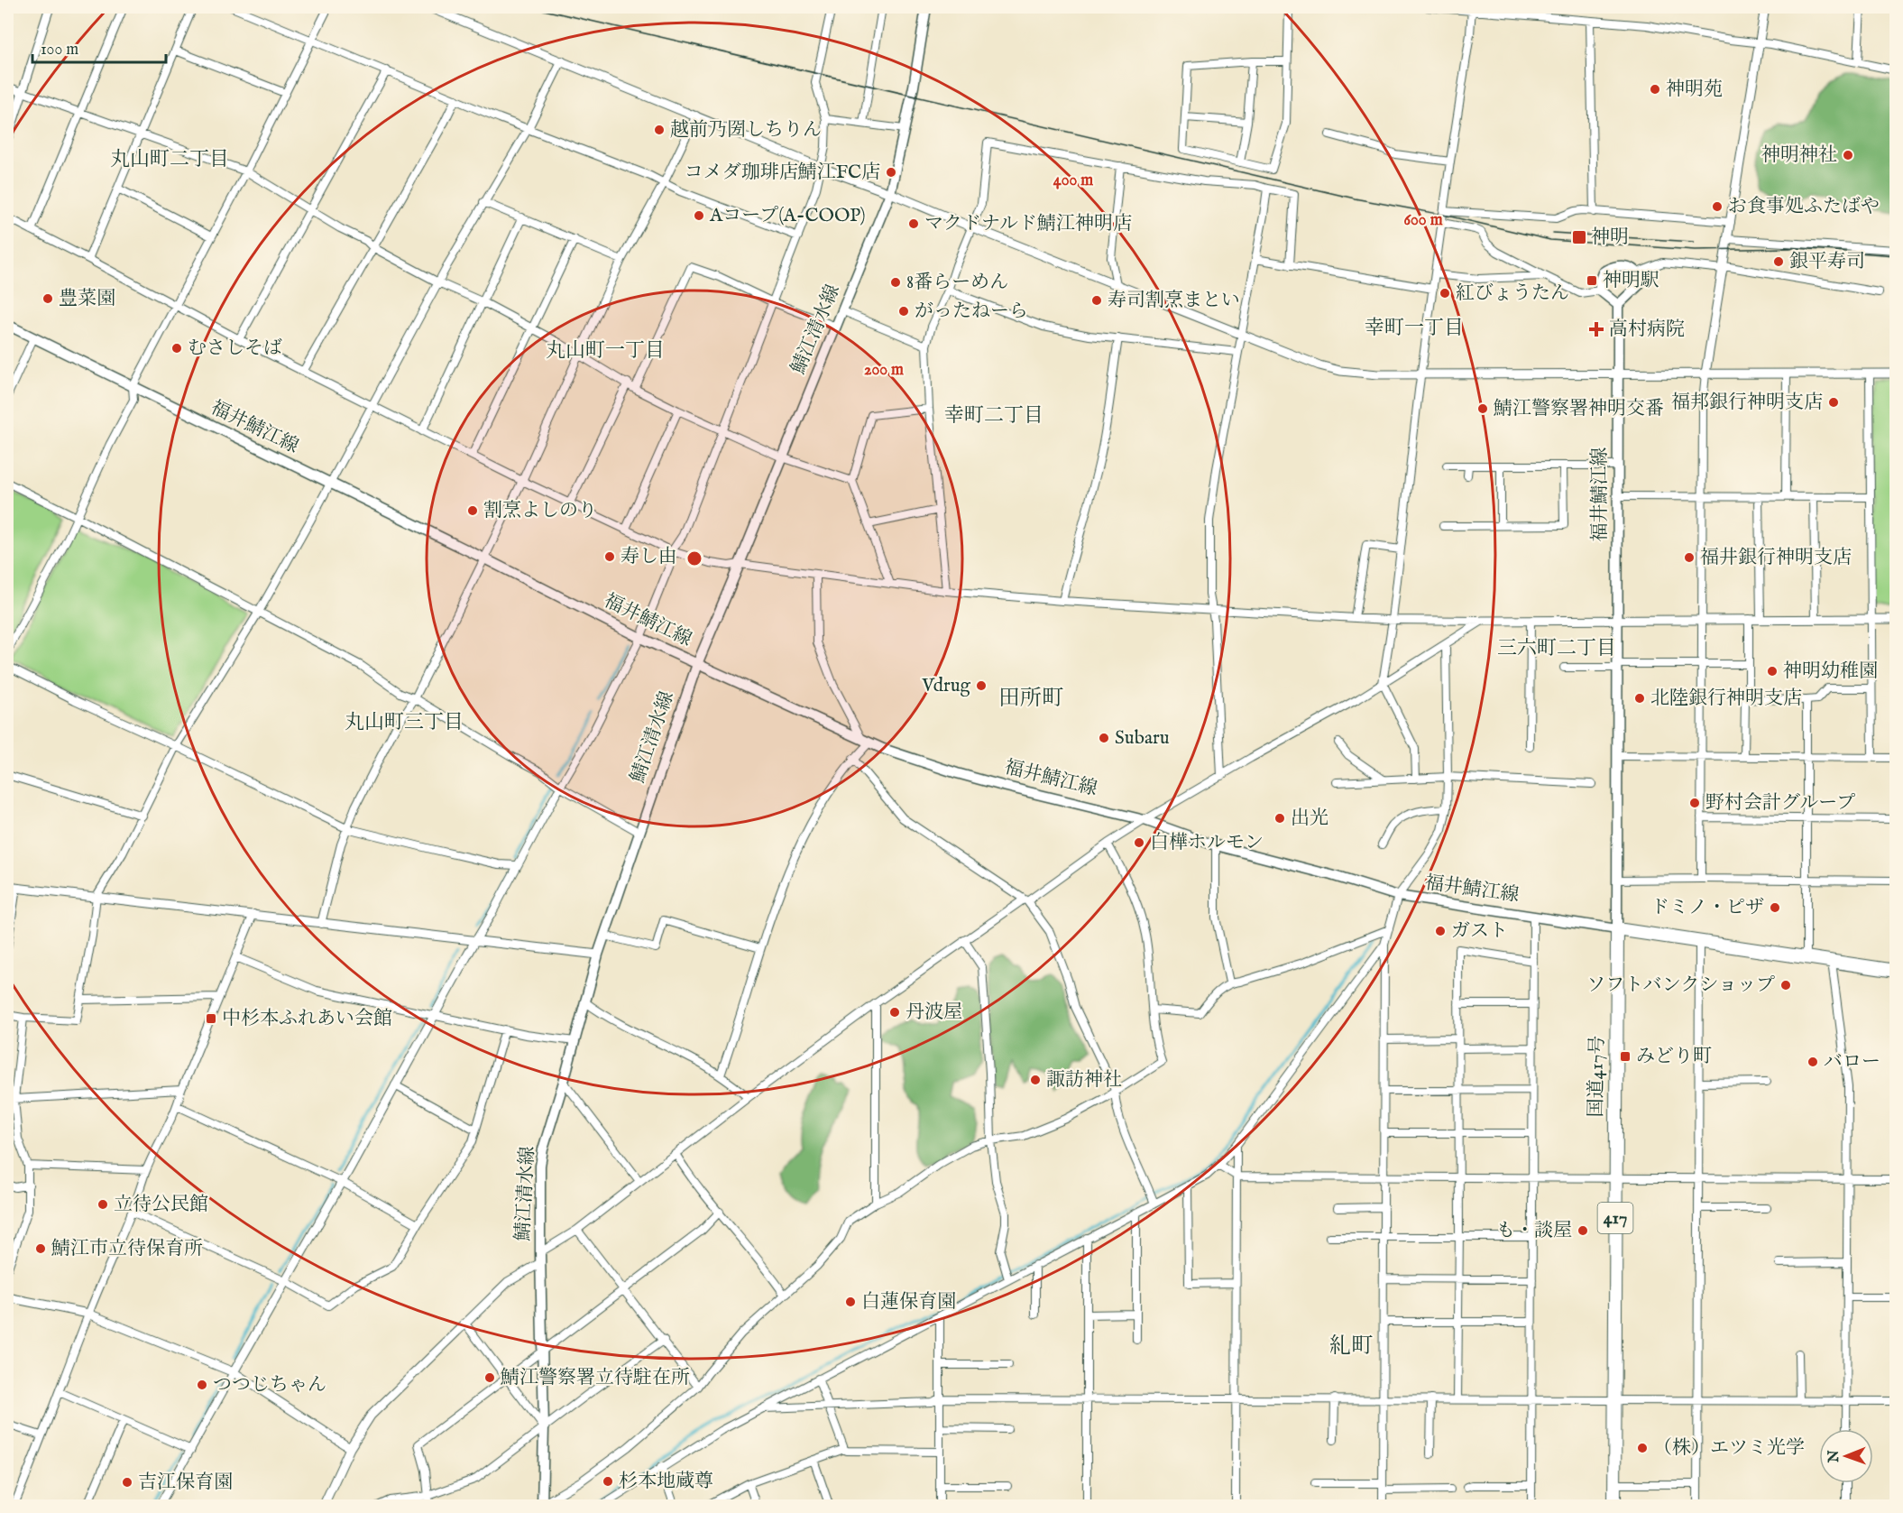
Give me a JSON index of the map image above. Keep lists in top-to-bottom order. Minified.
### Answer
{"streets":{"highway":["国道417号","417"],"main road":["鯖江清水線","福井鯖江線"]},"crossings":[["鯖江清水線","福井鯖江線"],["福井鯖江線","国道417号"]],"districts":["丸山町二丁目","幸町一丁目","丸山町一丁目","幸町二丁目","三六町二丁目","田所町","丸山町三丁目","糺町"],"places":{"other":["神明苑","越前乃圀しちりん","神明神社","コメダ珈琲店鯖江FC店","お食事処ふたばや","Aコープ(A-COOP)","マクドナルド鯖江神明店","銀平寿司","8番らーめん","紅びょうたん","豊菜園","寿司割烹まとい","がったねーら","むさしそば","福邦銀行神明支店","鯖江警察署神明交番","割烹よしのり","寿し由","福井銀行神明支店","神明幼稚園","Vdrug","北陸銀行神明支店","Subaru","野村会計グループ","出光","白樺ホルモン","ドミノ・ピザ","ガスト","ソフトバンクショップ","丹波屋","バロー","諏訪神社","立待公民館","も・談屋","鯖江市立待保育所","白蓮保育園","鯖江警察署立待駐在所","つつじちゃん","（株）エツミ光学","杉本地蔵尊","吉江保育園"],"transit":["神明","神明駅","中杉本ふれあい会館","みどり町"],"health":["高村病院"]},"scale_bar":"100 m","north":"left","rings":["400 m","600 m","200 m"]}
